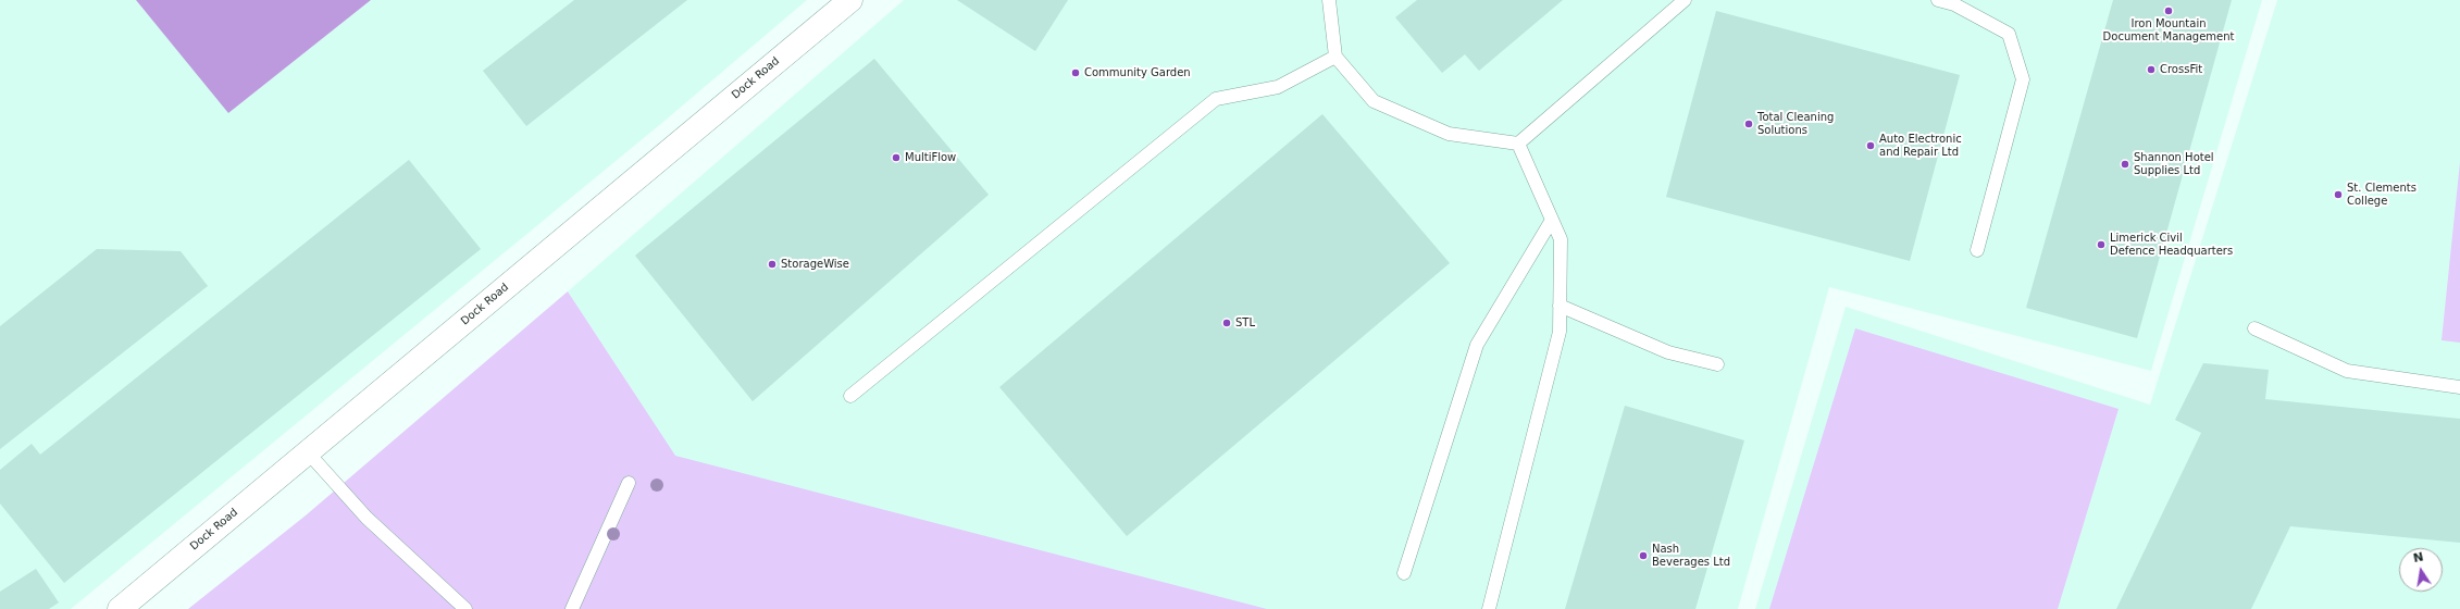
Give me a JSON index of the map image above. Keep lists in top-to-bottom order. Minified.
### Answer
{"streets":{"main road":["Dock Road"]},"places":["Iron Mountain Document Management","CrossFit","Community Garden","Total Cleaning Solutions","Auto Electronic and Repair Ltd","MultiFlow","Shannon Hotel Supplies Ltd","St. Clements College","Limerick Civil Defence Headquarters","StorageWise","STL","Nash Beverages Ltd"],"north":"top"}
